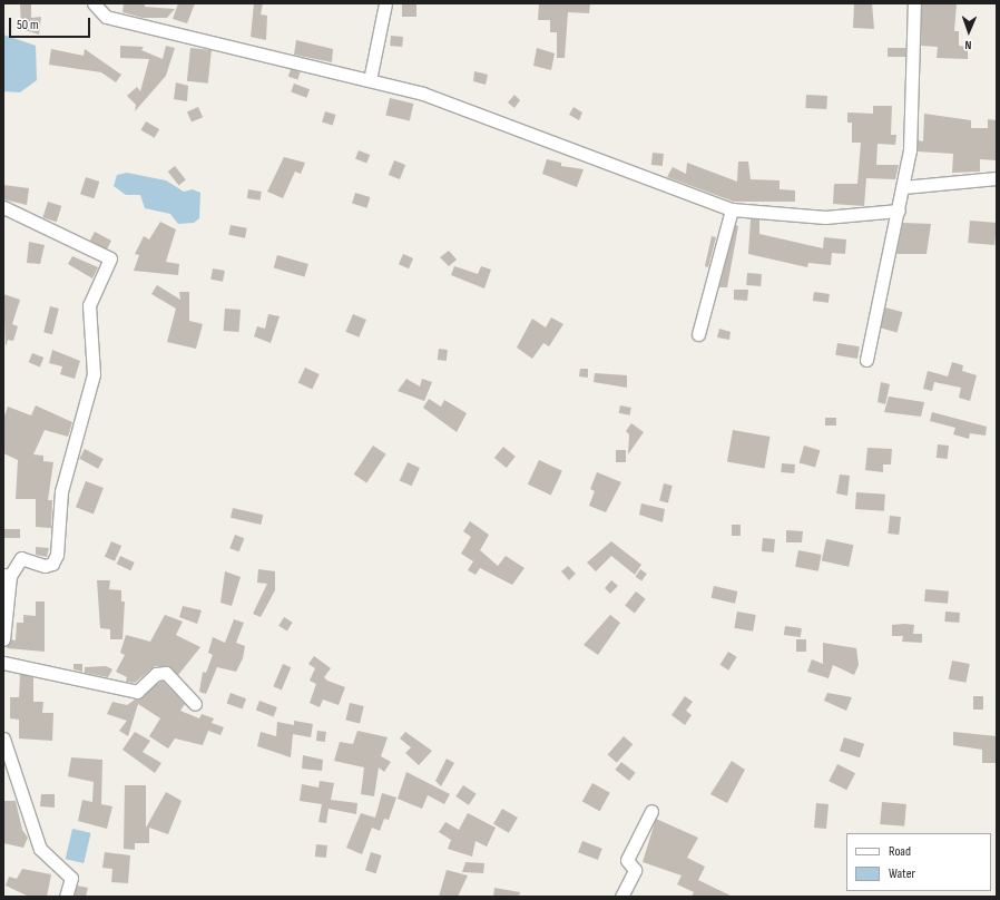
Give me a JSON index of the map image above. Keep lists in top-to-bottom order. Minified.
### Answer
{"legend":["Road","Water"],"scale_bar":"50 m","north":"bottom"}
